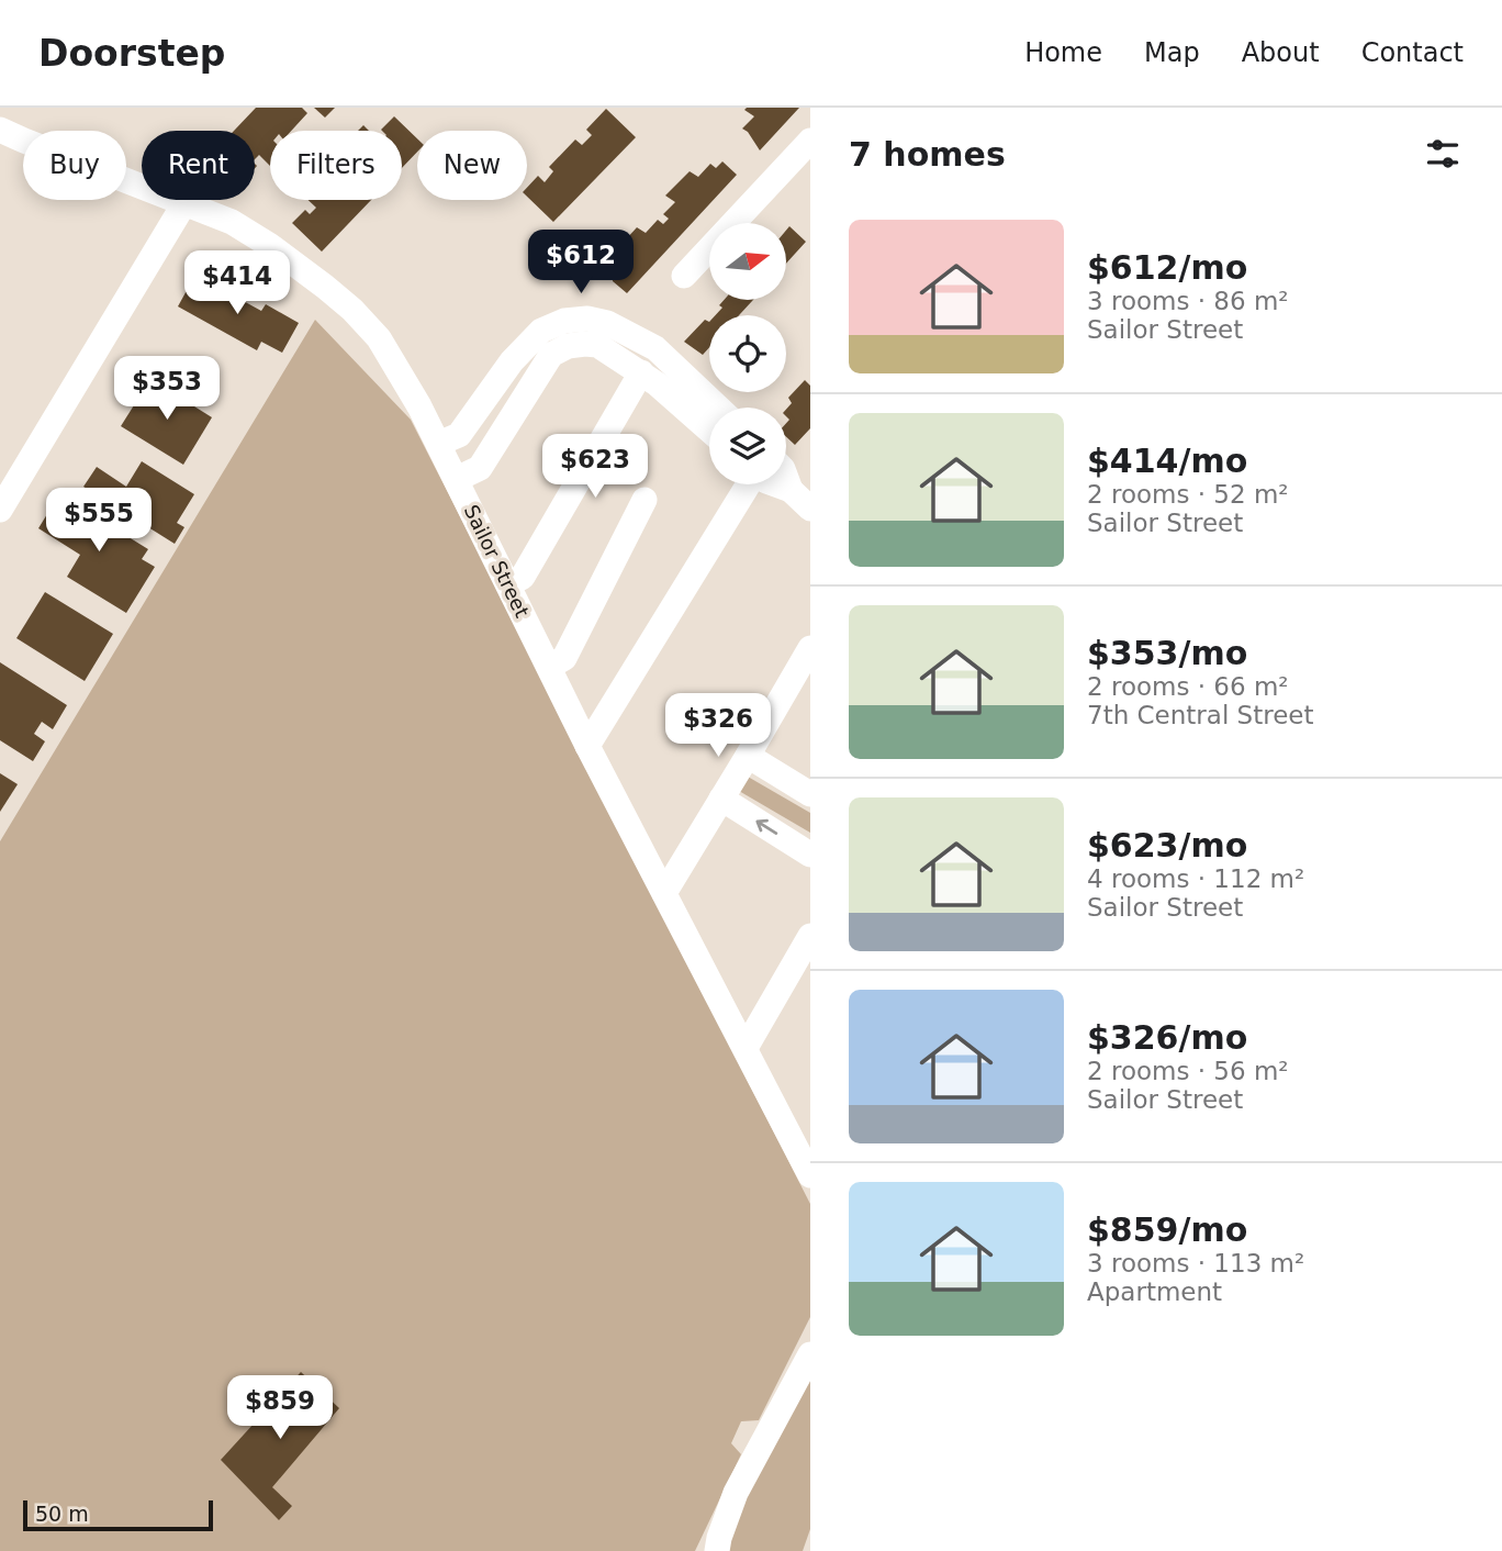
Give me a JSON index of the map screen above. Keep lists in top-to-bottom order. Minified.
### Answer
{"streets":{"street":["Sailor Street"]},"scale_bar":"50 m","north":"right","page":{"header":"Doorstep","nav":["Home","Map","About","Contact"],"heading":"7 homes","chip":["Buy","Rent","Filters","New"],"list":[{"name":"$612/mo","note":"3 rooms · 86 m² · Sailor Street"},{"name":"$414/mo","note":"2 rooms · 52 m² · Sailor Street"},{"name":"$353/mo","note":"2 rooms · 66 m² · 7th Central Street"},{"name":"$623/mo","note":"4 rooms · 112 m² · Sailor Street"},{"name":"$326/mo","note":"2 rooms · 56 m² · Sailor Street"},{"name":"$859/mo","note":"3 rooms · 113 m² · Apartment"}],"price":["$612","$414","$353","$623","$555","$326","$859"],"scale":"50 m"}}
